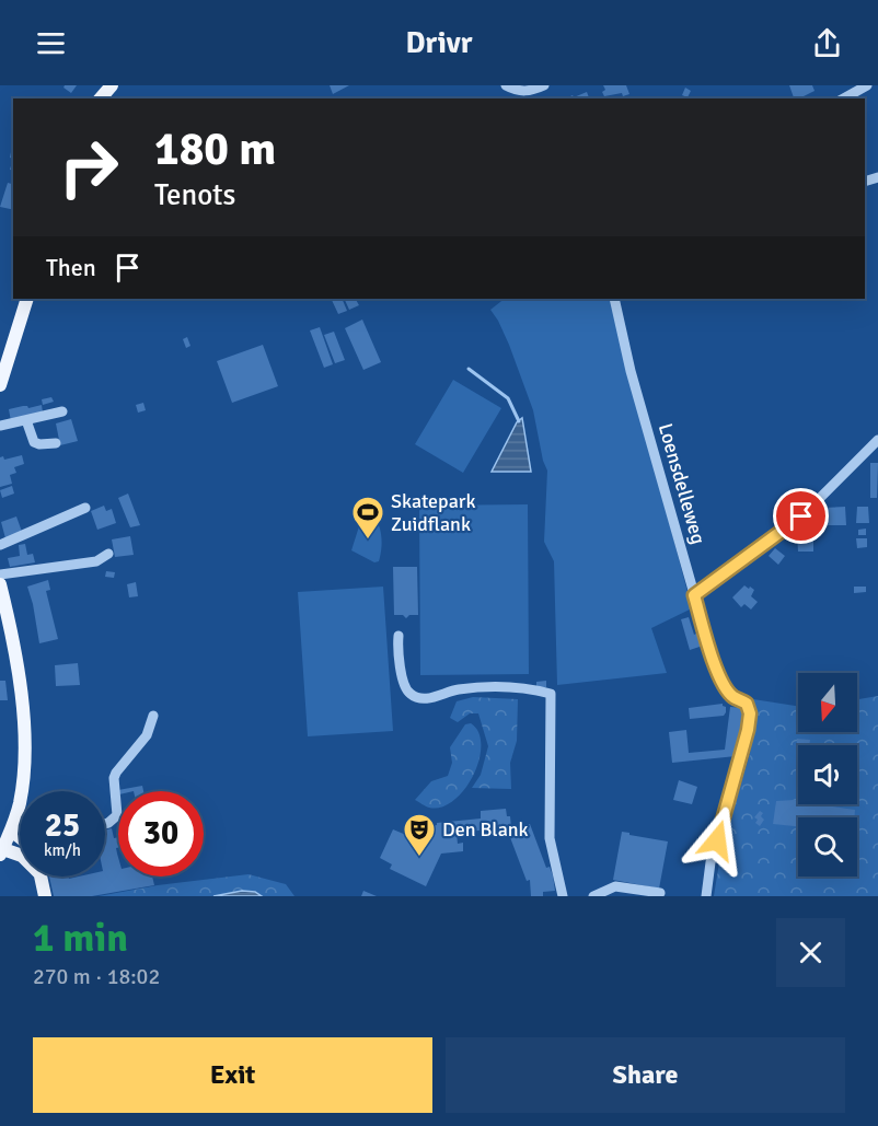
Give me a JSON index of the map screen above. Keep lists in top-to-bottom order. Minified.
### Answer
{"streets":{"street":["Loensdelleweg"]},"places":{"sports":["Skatepark Zuidflank"],"theatre":["Den Blank"]},"north":"bottom","page":{"header":"Drivr","turn":["180 m","Tenots"],"then":"Then","speed":"25 km/h","limit":"30","heading":["1 min","270 m · 18:02"],"buttons":["Exit","Share"]}}
